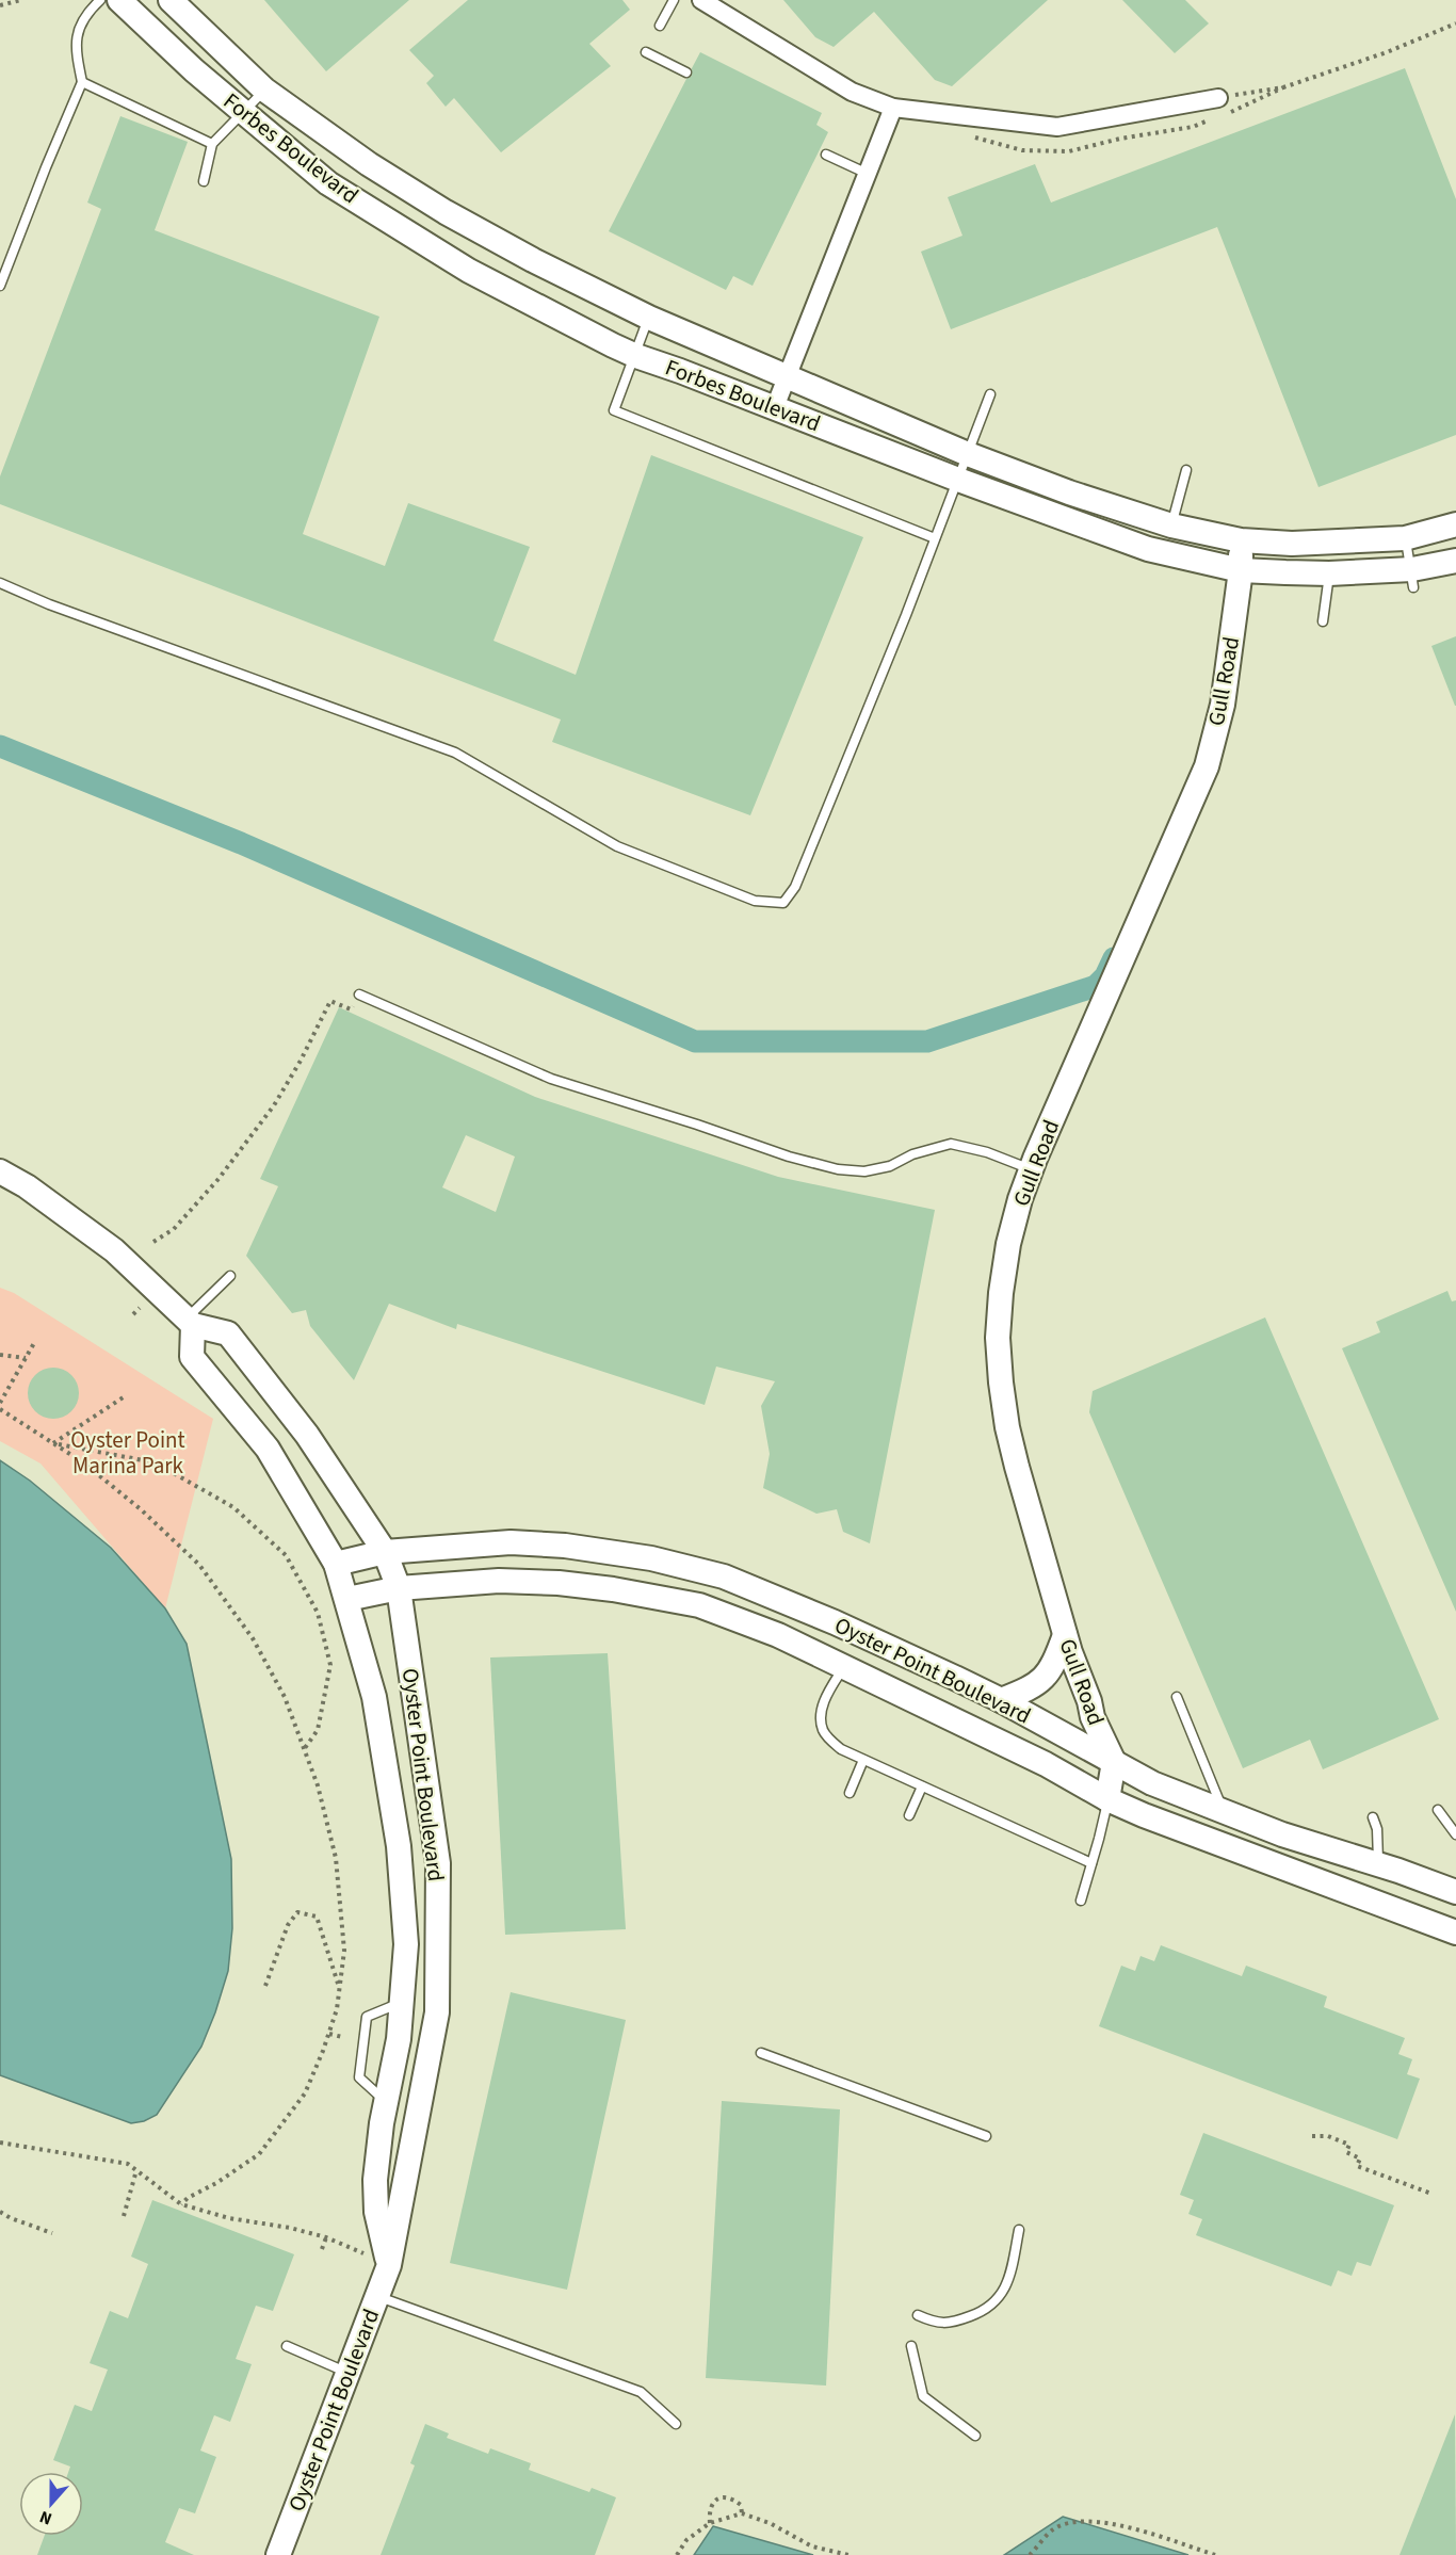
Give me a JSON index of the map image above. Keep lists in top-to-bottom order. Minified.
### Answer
{"streets":{"street":["Forbes Boulevard","Gull Road","Oyster Point Boulevard"]},"crossings":[["Forbes Boulevard","Gull Road"],["Gull Road","Oyster Point Boulevard"]],"parks":["Oyster Point Marina Park"],"north":"bottom"}
